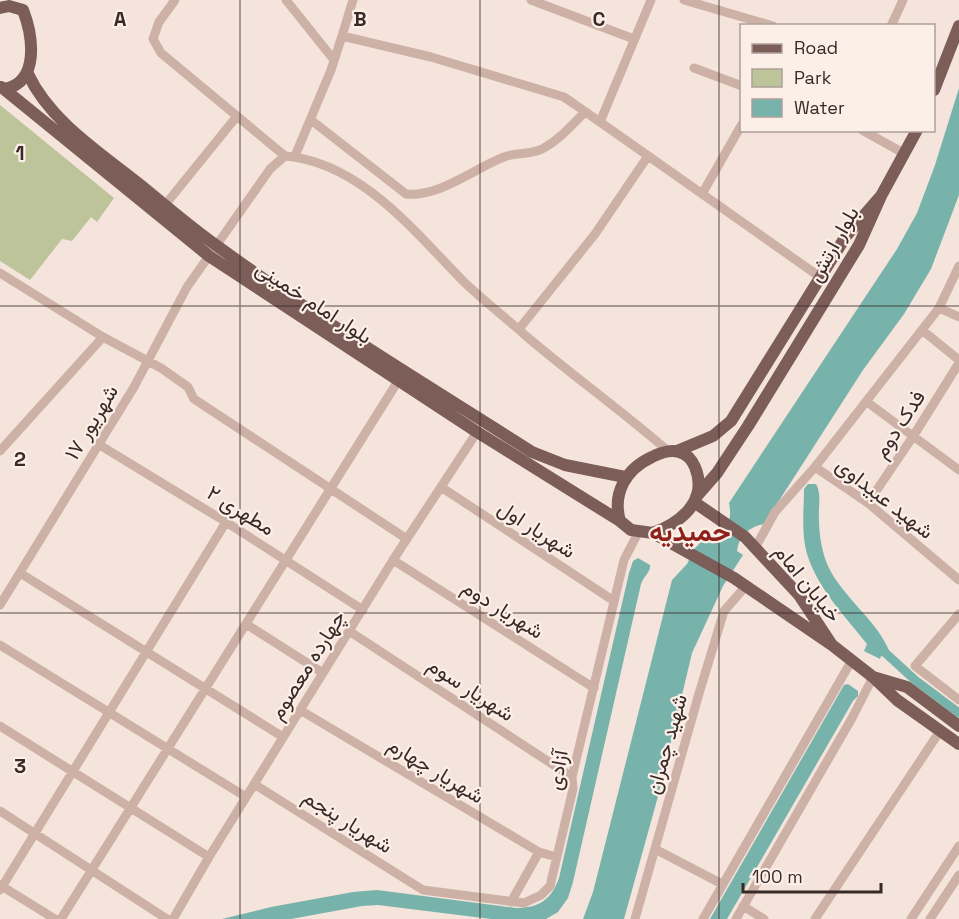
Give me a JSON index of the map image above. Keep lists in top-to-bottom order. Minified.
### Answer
{"streets":{"main road":["بلوار ارتش","بلوار امام خمینی","خیابان امام"],"street":["۱۷ شهریور","فدک دوم","شهید عبیداوی","مطهری ۲","شهریار اول","شهریار دوم","چهارده معصوم","شهریار سوم","شهید چمران","شهریار چهارم","آزادی","شهریار پنجم"]},"crossings":[["بلوار ارتش","بلوار امام خمینی"],["بلوار ارتش","خیابان امام"],["بلوار ارتش","آزادی"],["بلوار امام خمینی","۱۷ شهریور"],["بلوار امام خمینی","خیابان امام"],["بلوار امام خمینی","چهارده معصوم"],["بلوار امام خمینی","آزادی"],["۱۷ شهریور","مطهری ۲"],["فدک دوم","شهید عبیداوی"],["مطهری ۲","چهارده معصوم"],["شهریار اول","چهارده معصوم"],["شهریار اول","آزادی"],["خیابان امام","شهید چمران"],["خیابان امام","آزادی"],["شهریار دوم","چهارده معصوم"],["شهریار دوم","آزادی"],["چهارده معصوم","شهریار سوم"],["چهارده معصوم","شهریار چهارم"],["چهارده معصوم","شهریار پنجم"],["شهریار سوم","آزادی"],["شهریار چهارم","آزادی"],["آزادی","شهریار پنجم"]],"districts":["حمیدیه"],"legend":["Road","Park","Water"],"scale_bar":"100 m","grid":{"columns":["A","B","C"],"rows":["1","2","3"]}}
